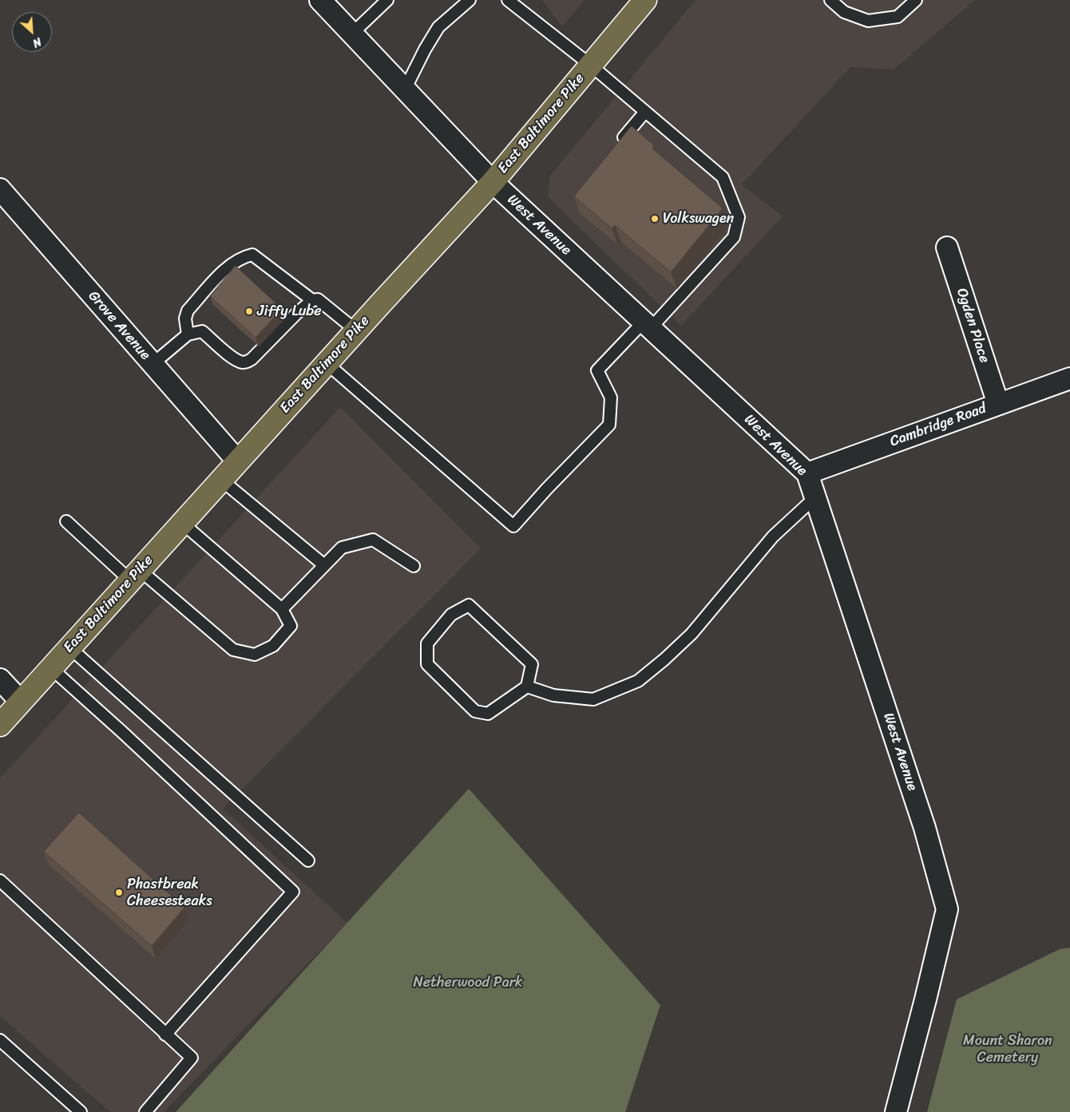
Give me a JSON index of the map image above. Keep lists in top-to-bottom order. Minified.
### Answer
{"streets":{"main road":["East Baltimore Pike"],"street":["West Avenue","Grove Avenue","Ogden Place","Cambridge Road"]},"crossings":[["East Baltimore Pike","West Avenue"],["East Baltimore Pike","Grove Avenue"],["West Avenue","Cambridge Road"],["Ogden Place","Cambridge Road"]],"parks":["Netherwood Park","Mount Sharon Cemetery"],"places":["Volkswagen","Jiffy Lube","Phastbreak Cheesesteaks"],"north":"bottom right"}
